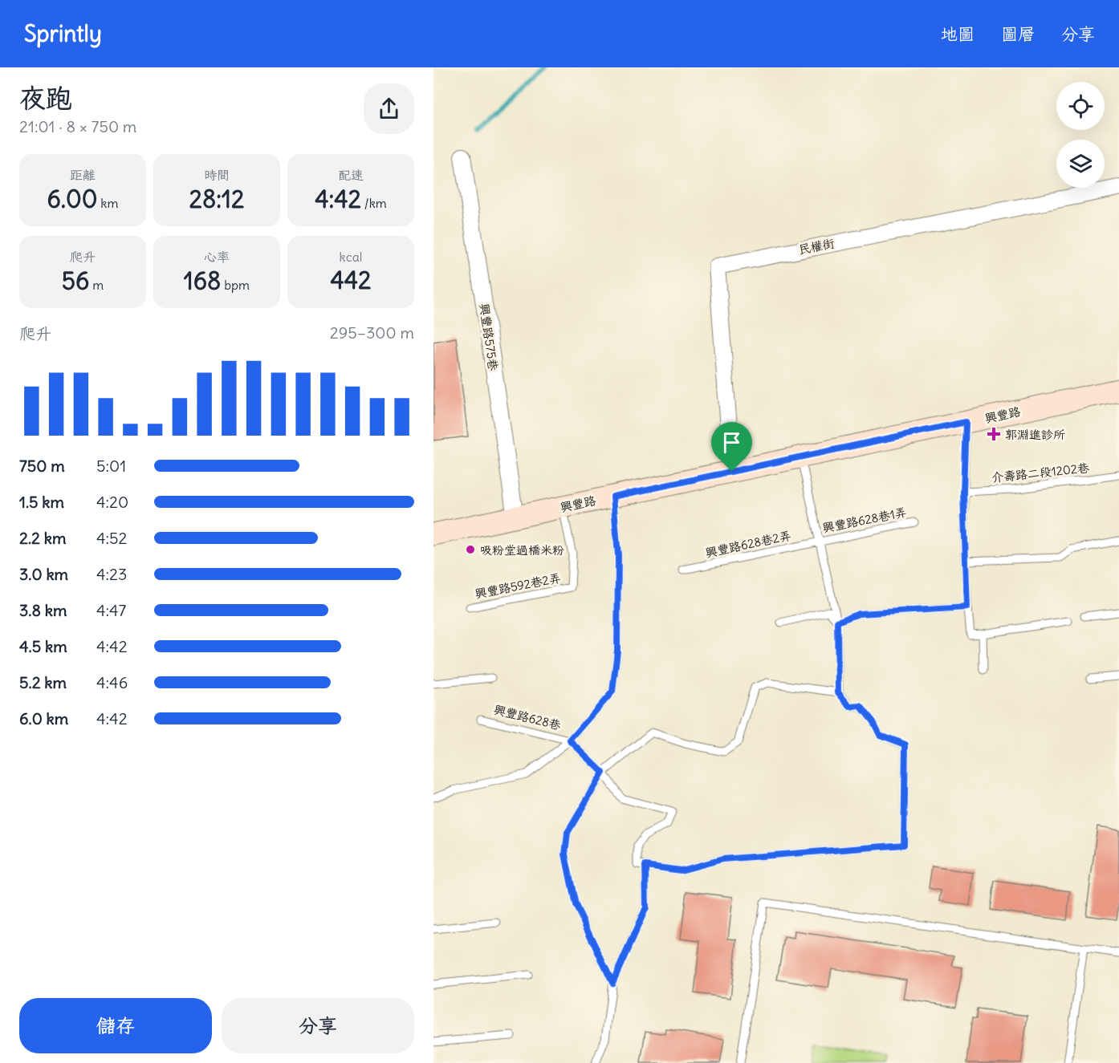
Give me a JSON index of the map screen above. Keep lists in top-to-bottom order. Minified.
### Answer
{"streets":{"main road":["興豐路"],"street":["民權街","興豐路575巷"],"lane":["介壽路二段1202巷","興豐路628巷1弄","興豐路628巷2弄","興豐路592巷2弄","興豐路628巷"]},"crossings":[["民權街","興豐路"],["興豐路575巷","興豐路"],["興豐路","興豐路592巷2弄"],["興豐路628巷1弄","興豐路628巷2弄"]],"places":{"health":["郭淵進診所"],"other":["吸粉堂過橋米粉"]},"page":{"header":"Sprintly","nav":["地圖","圖層","分享"],"heading":["夜跑","21:01 · 8 × 750 m"],"stats":[["距離","6.00 km"],["時間","28:12"],["配速","4:42 /km"],["爬升","56 m"],["心率","168 bpm"],["kcal","442"]],"chart":["爬升","295–300 m"],"list":[{"name":"750 m","note":"5:01"},{"name":"1.5 km","note":"4:20"},{"name":"2.2 km","note":"4:52"},{"name":"3.0 km","note":"4:23"},{"name":"3.8 km","note":"4:47"},{"name":"4.5 km","note":"4:42"},{"name":"5.2 km","note":"4:46"},{"name":"6.0 km","note":"4:42"}],"buttons":["儲存","分享"]}}
